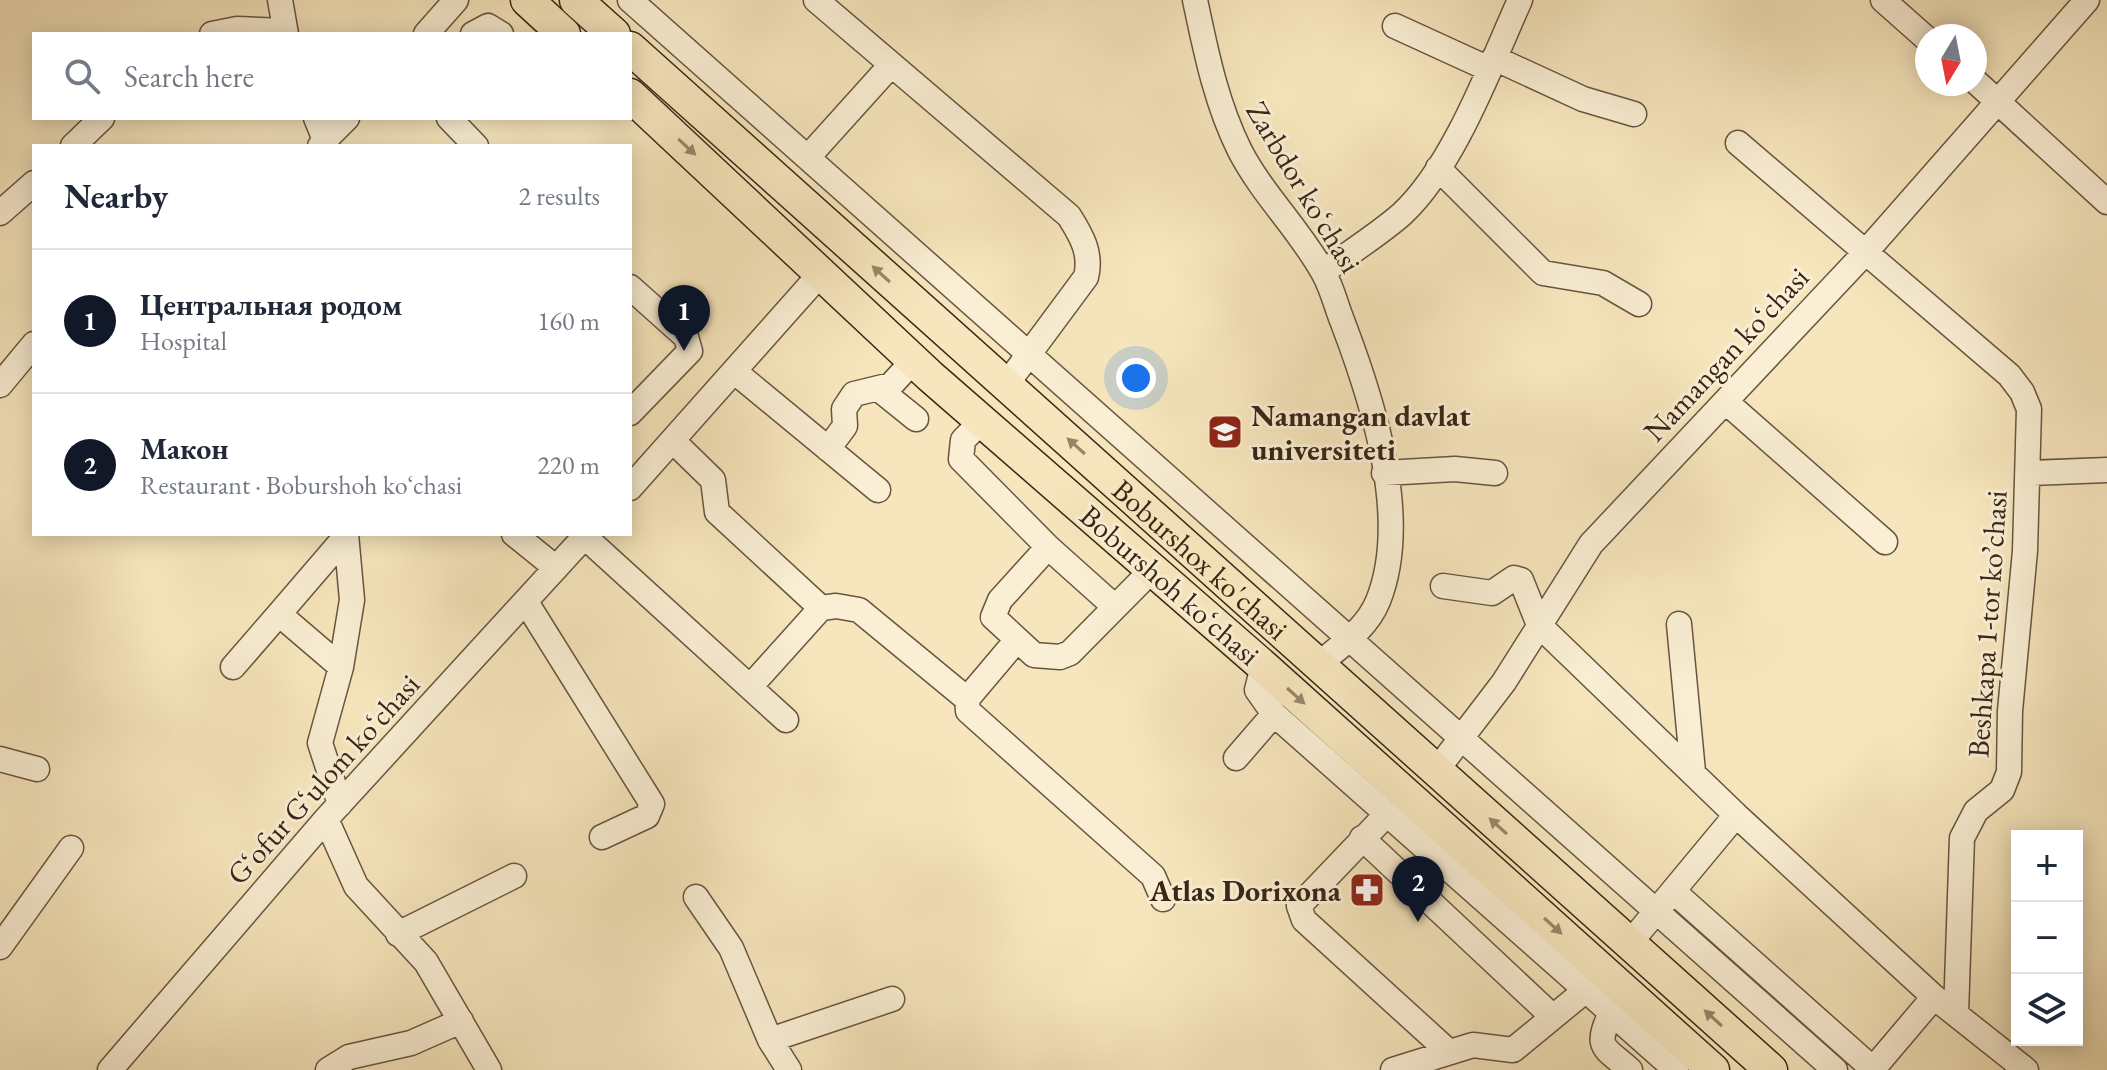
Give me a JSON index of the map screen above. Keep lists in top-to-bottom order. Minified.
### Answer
{"streets":{"main road":["Boburshox ko'chasi","Boburshoh koʻchasi"],"street":["Zarbdor koʻchasi","Namangan koʻchasi","Beshkapa 1-tor koʼchasi","Gʻofur Gʻulom koʻchasi"]},"crossings":[["Zarbdor koʻchasi","Boburshox ko'chasi"],["Namangan koʻchasi","Boburshox ko'chasi"],["Namangan koʻchasi","Beshkapa 1-tor koʼchasi"]],"one_way":["Boburshox ko'chasi","Boburshoh koʻchasi"],"places":{"school or university":["Namangan davlat universiteti"],"pharmacy":["Atlas Dorixona"]},"north":"bottom","page":{"search":"Search here","heading":["Nearby","2 results"],"list":[{"mark":"1","name":"Центральная родом","note":"Hospital","value":"160 m"},{"mark":"2","name":"Макон","note":"Restaurant · Boburshoh koʻchasi","value":"220 m"}],"pins":["1","2"],"map_buttons":["+","−"]}}
